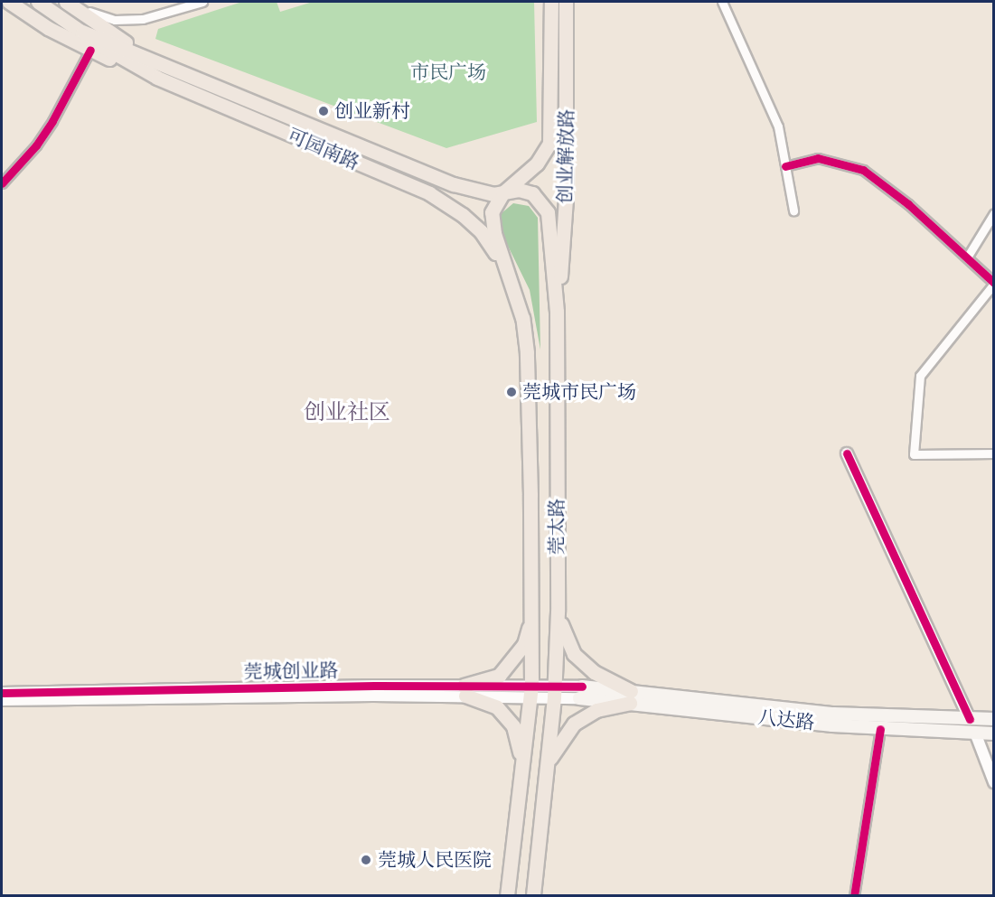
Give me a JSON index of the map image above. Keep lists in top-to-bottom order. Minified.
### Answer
{"streets":{"main road":["可园南路","创业解放路","莞太路","八达路"],"street":["莞城创业路"]},"crossings":[["可园南路","创业解放路"],["可园南路","莞太路"],["创业解放路","莞太路"],["莞太路","莞城创业路"],["莞城创业路","八达路"]],"districts":["创业社区"],"parks":["市民广场"],"places":["创业新村","莞城市民广场","莞城人民医院"]}
